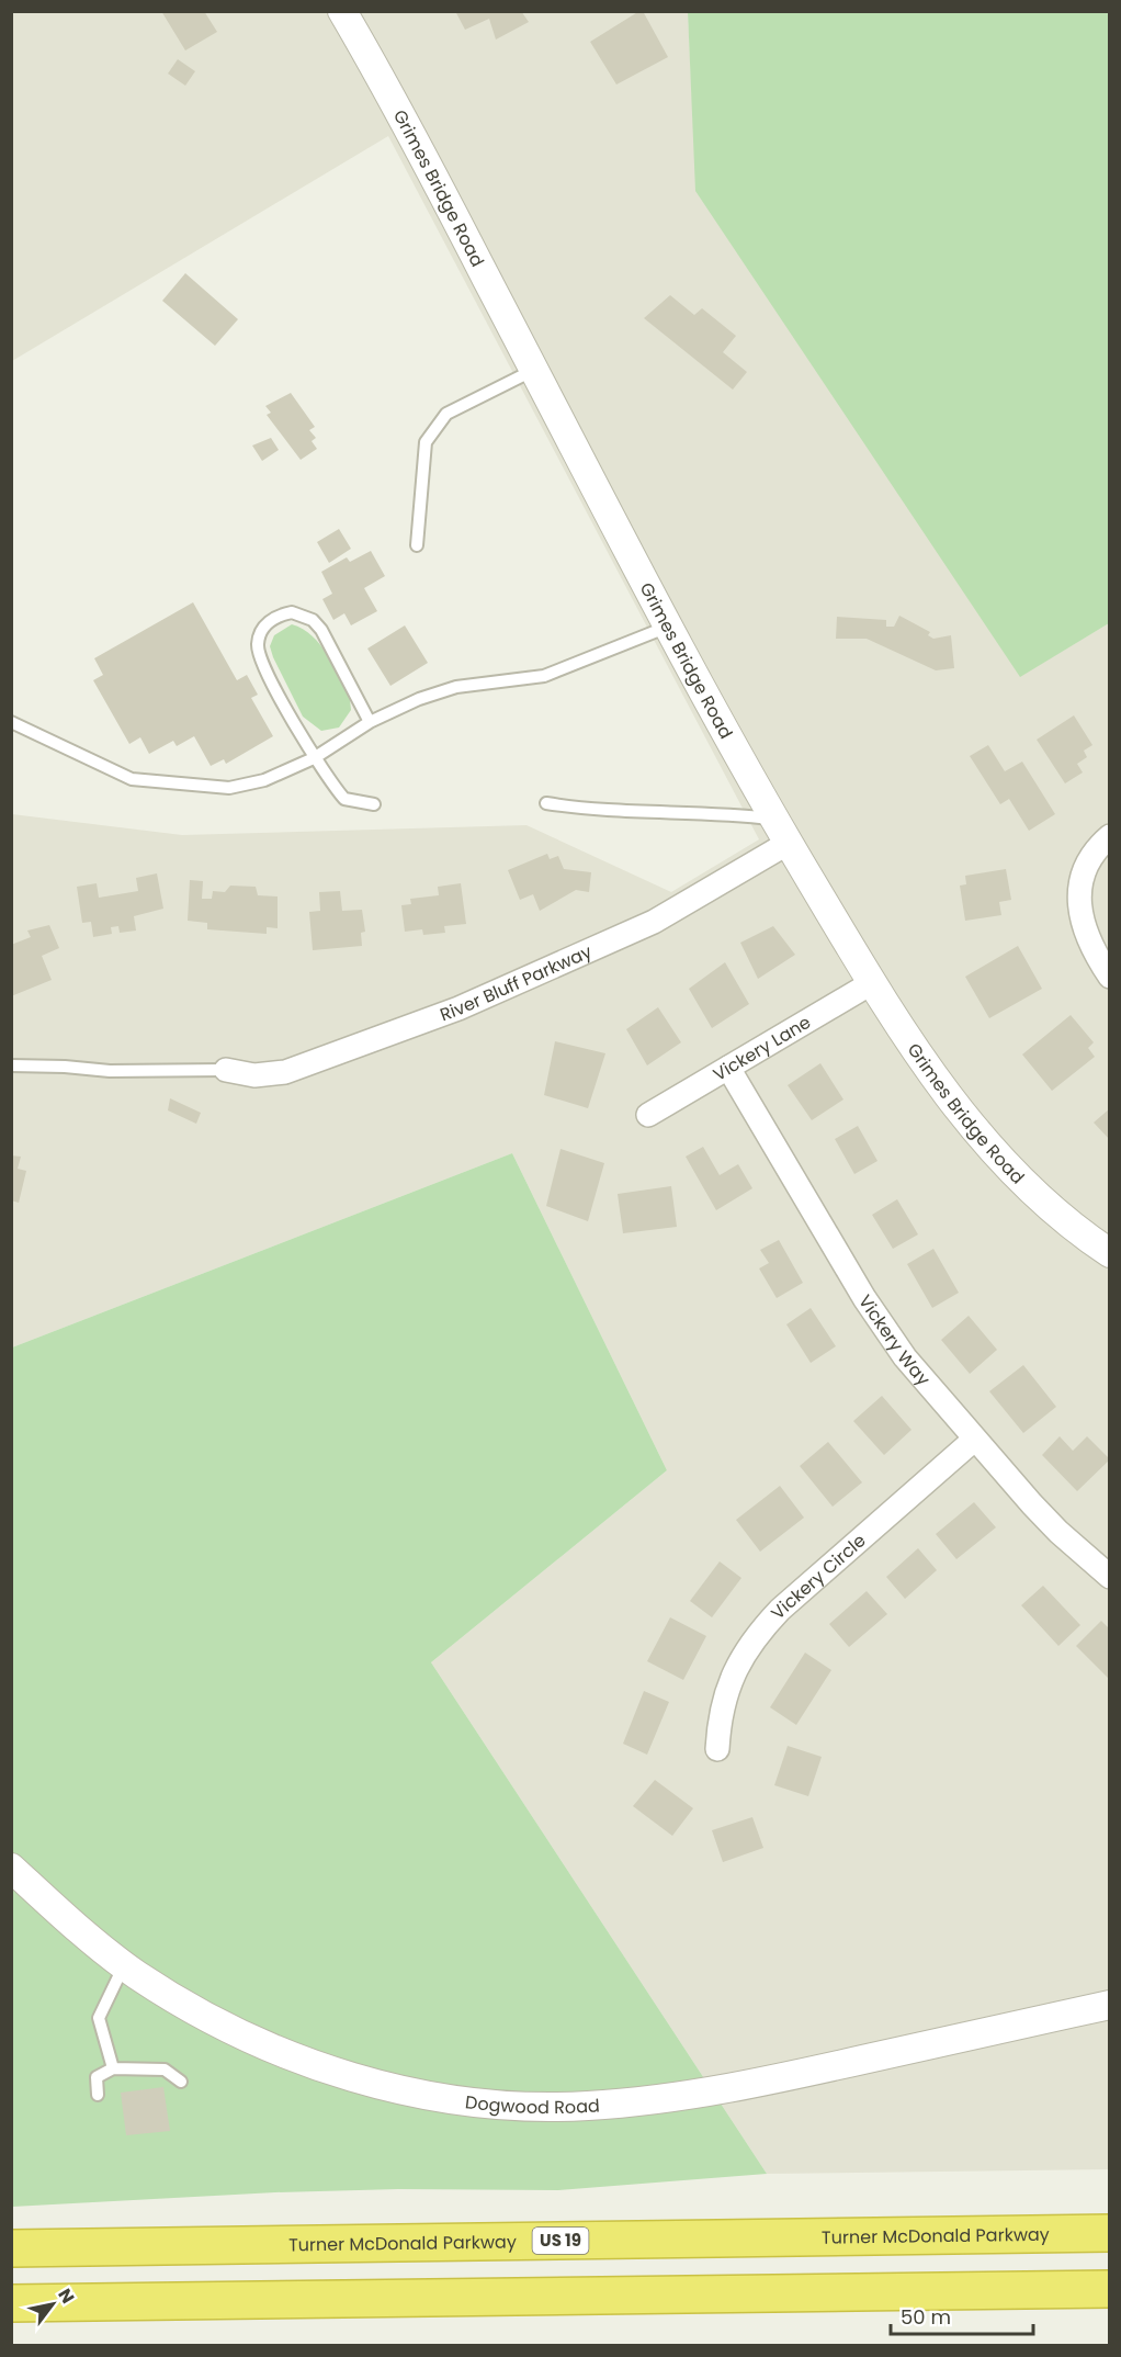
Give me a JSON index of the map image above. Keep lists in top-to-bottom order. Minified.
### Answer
{"streets":{"highway":["Turner McDonald Parkway","US 19"],"street":["Grimes Bridge Road","River Bluff Parkway","Vickery Lane","Vickery Way","Vickery Circle","Dogwood Road"]},"crossings":[["Grimes Bridge Road","River Bluff Parkway"],["Grimes Bridge Road","Vickery Lane"],["Vickery Lane","Vickery Way"],["Vickery Way","Vickery Circle"]],"scale_bar":"50 m","north":"top right"}
